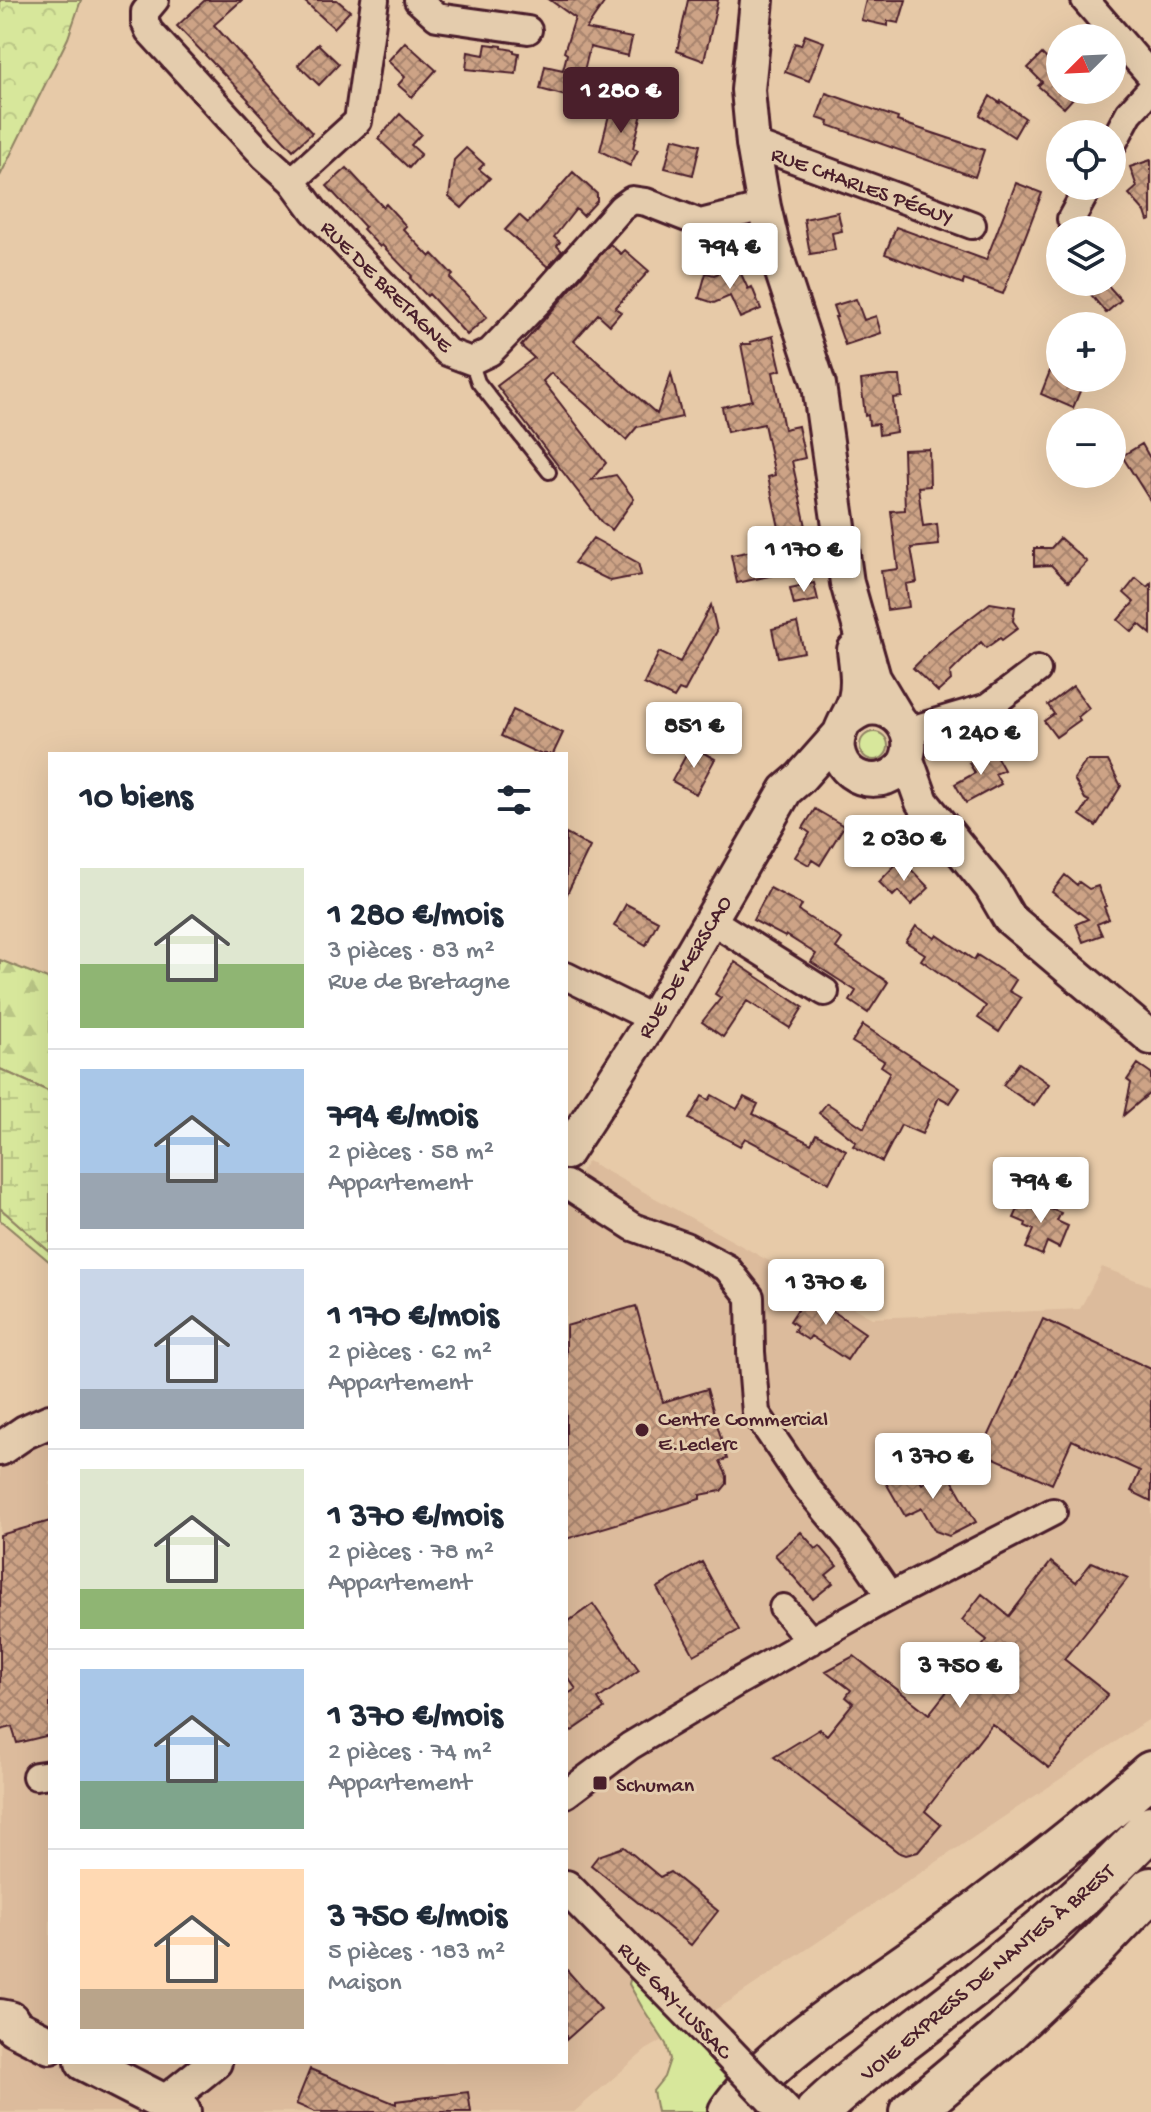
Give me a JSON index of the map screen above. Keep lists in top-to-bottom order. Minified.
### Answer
{"streets":{"highway":["VOIE EXPRESS DE NANTES À BREST"],"street":["RUE CHARLES PÉGUY","RUE DE BRETAGNE","RUE DE KERSCAO","RUE GAY-LUSSAC"]},"places":{"other":["Centre Commercial E.Leclerc"],"transit":["Schuman"]},"north":"bottom left","page":{"map_buttons":["+","−"],"price":["1 280 €","794 €","1 170 €","851 €","1 240 €","2 030 €","794 €","1 370 €","1 370 €","3 750 €"],"heading":"10 biens","list":[{"name":"1 280 €/mois","note":"3 pièces · 83 m² · Rue de Bretagne"},{"name":"794 €/mois","note":"2 pièces · 58 m² · Appartement"},{"name":"1 170 €/mois","note":"2 pièces · 62 m² · Appartement"},{"name":"1 370 €/mois","note":"2 pièces · 78 m² · Appartement"},{"name":"1 370 €/mois","note":"2 pièces · 74 m² · Appartement"},{"name":"3 750 €/mois","note":"5 pièces · 183 m² · Maison"}]}}
